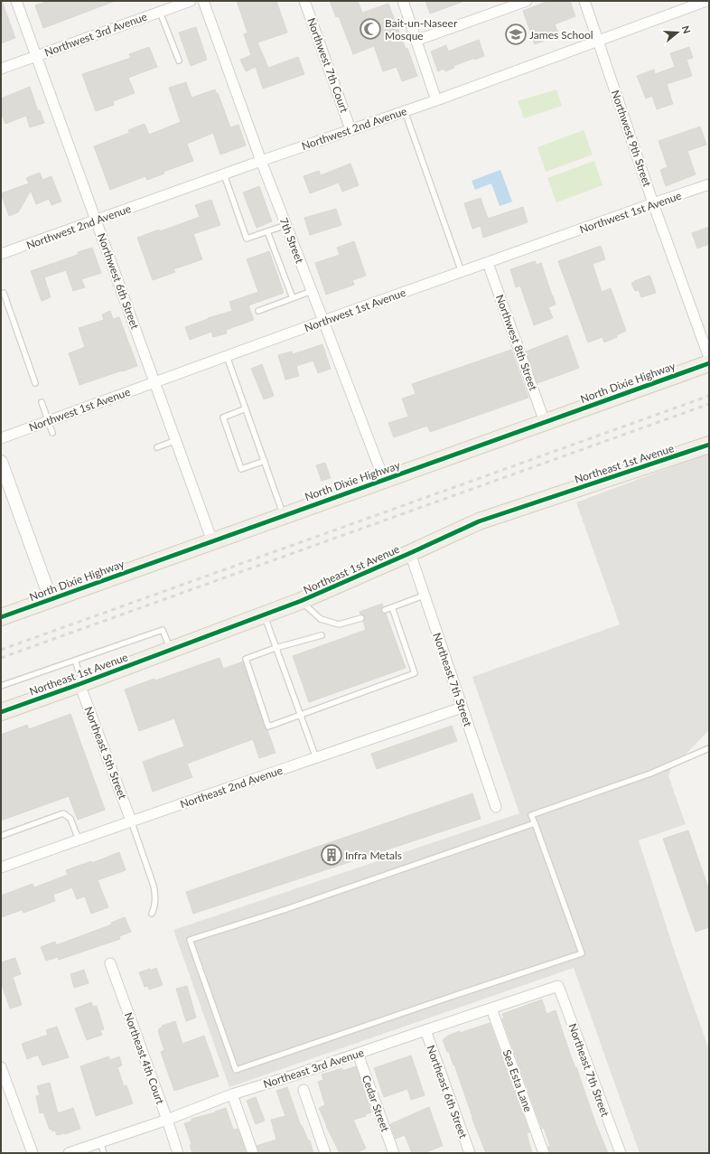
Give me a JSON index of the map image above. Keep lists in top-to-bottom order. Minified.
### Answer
{"streets":{"main road":["North Dixie Highway","Northeast 1st Avenue"],"street":["Northwest 3rd Avenue","Northwest 7th Court","Northwest 2nd Avenue","Northwest 9th Street","Northwest 1st Avenue","7th Street","Northwest 6th Street","Northwest 8th Street","Northeast 7th Street","Northeast 5th Street","Northeast 2nd Avenue","Northeast 4th Court","Northeast 3rd Avenue","Sea Esta Lane","Northeast 6th Street","Cedar Street"]},"crossings":[["Northwest 3rd Avenue","Northwest 6th Street"],["Northwest 7th Court","Northwest 2nd Avenue"],["Northwest 2nd Avenue","Northwest 9th Street"],["Northwest 2nd Avenue","7th Street"],["Northwest 2nd Avenue","Northwest 6th Street"],["Northwest 9th Street","Northwest 1st Avenue"],["Northwest 1st Avenue","7th Street"],["Northwest 1st Avenue","Northwest 6th Street"],["Northwest 1st Avenue","Northwest 8th Street"],["7th Street","North Dixie Highway"],["Northwest 6th Street","North Dixie Highway"],["Northwest 8th Street","North Dixie Highway"],["Northeast 1st Avenue","Northeast 7th Street"],["Northeast 1st Avenue","Northeast 5th Street"],["Northeast 7th Street","Northeast 2nd Avenue"],["Northeast 7th Street","Northeast 3rd Avenue"],["Northeast 5th Street","Northeast 2nd Avenue"],["Northeast 4th Court","Northeast 3rd Avenue"],["Northeast 3rd Avenue","Sea Esta Lane"],["Northeast 3rd Avenue","Northeast 6th Street"],["Northeast 3rd Avenue","Cedar Street"]],"places":{"mosque":["Bait-un-Naseer Mosque"],"school or university":["James School"],"building":["Infra Metals"]},"north":"right"}
